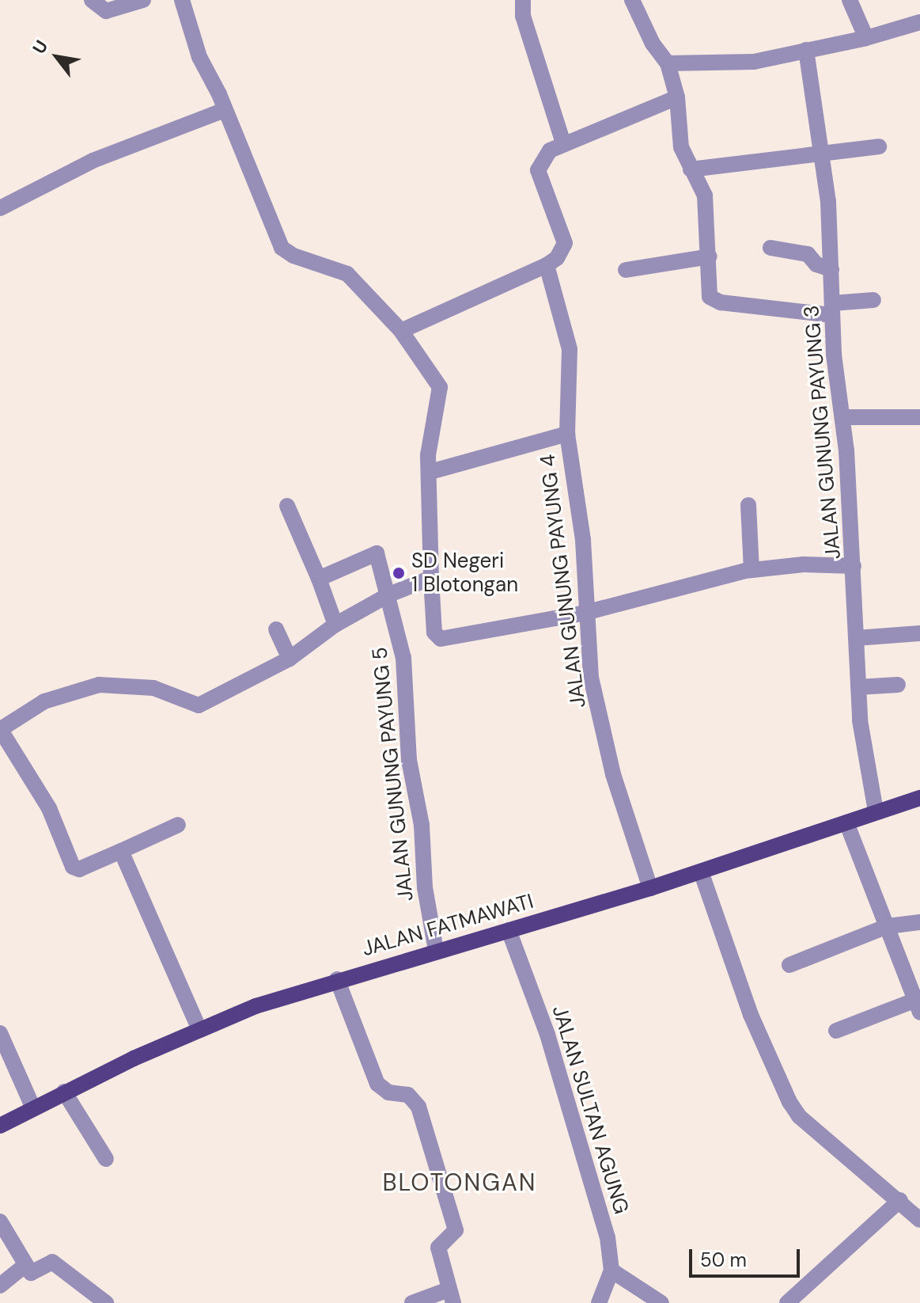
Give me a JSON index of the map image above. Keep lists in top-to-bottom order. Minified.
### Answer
{"streets":{"main road":["JALAN FATMAWATI"],"street":["JALAN GUNUNG PAYUNG 3","JALAN GUNUNG PAYUNG 4","JALAN GUNUNG PAYUNG 5","JALAN SULTAN AGUNG"]},"crossings":[["JALAN GUNUNG PAYUNG 3","JALAN FATMAWATI"],["JALAN GUNUNG PAYUNG 4","JALAN FATMAWATI"],["JALAN GUNUNG PAYUNG 5","JALAN FATMAWATI"],["JALAN FATMAWATI","JALAN SULTAN AGUNG"]],"districts":["BLOTONGAN"],"places":["SD Negeri 1 Blotongan"],"scale_bar":"50 m","north":"top left"}
